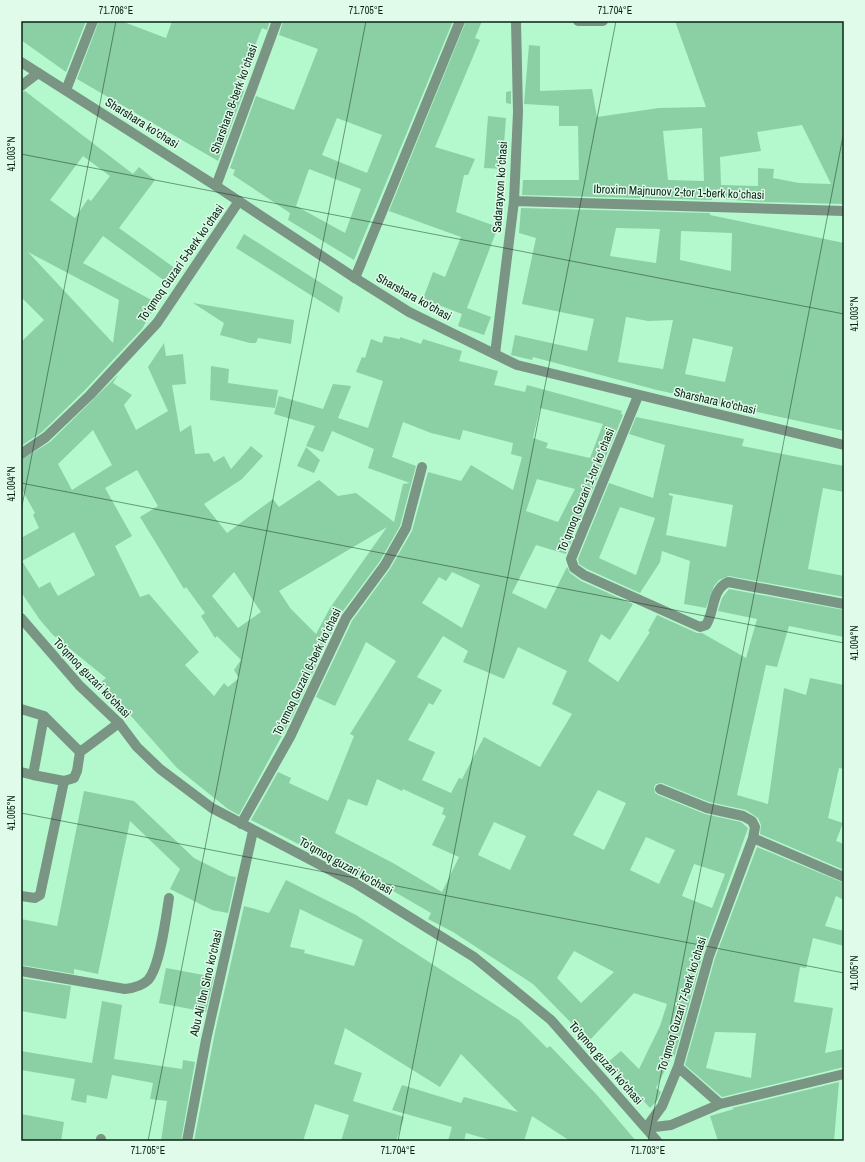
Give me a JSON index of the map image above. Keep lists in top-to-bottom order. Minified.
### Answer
{"streets":{"street":["Sharshara 8-berk koʻchasi","Sharshara ko'chasi","Sadarayxon koʻchasi","Ibroxim Majnunov 2-tor 1-berk koʻchasi","Toʻqmoq Guzari 5-berk koʻchasi","Toʻqmoq Guzari 1-tor koʻchasi","Toʻqmoq Guzari 6-berk koʻchasi","To'qmoq guzari ko'chasi","Abu Ali Ibn Sino ko'chasi","Toʻqmoq Guzari 7-berk koʻchasi"]},"crossings":[["Sharshara 8-berk koʻchasi","Sharshara ko'chasi"],["Sharshara ko'chasi","Sadarayxon koʻchasi"],["Sharshara ko'chasi","Toʻqmoq Guzari 5-berk koʻchasi"],["Sharshara ko'chasi","Toʻqmoq Guzari 1-tor koʻchasi"],["Sadarayxon koʻchasi","Ibroxim Majnunov 2-tor 1-berk koʻchasi"],["Toʻqmoq Guzari 6-berk koʻchasi","To'qmoq guzari ko'chasi"],["To'qmoq guzari ko'chasi","Abu Ali Ibn Sino ko'chasi"],["To'qmoq guzari ko'chasi","Toʻqmoq Guzari 7-berk koʻchasi"]],"coordinates":["71.706°E","71.705°E","71.704°E","41.003°N","41.004°N","41.005°N","71.703°E"]}
